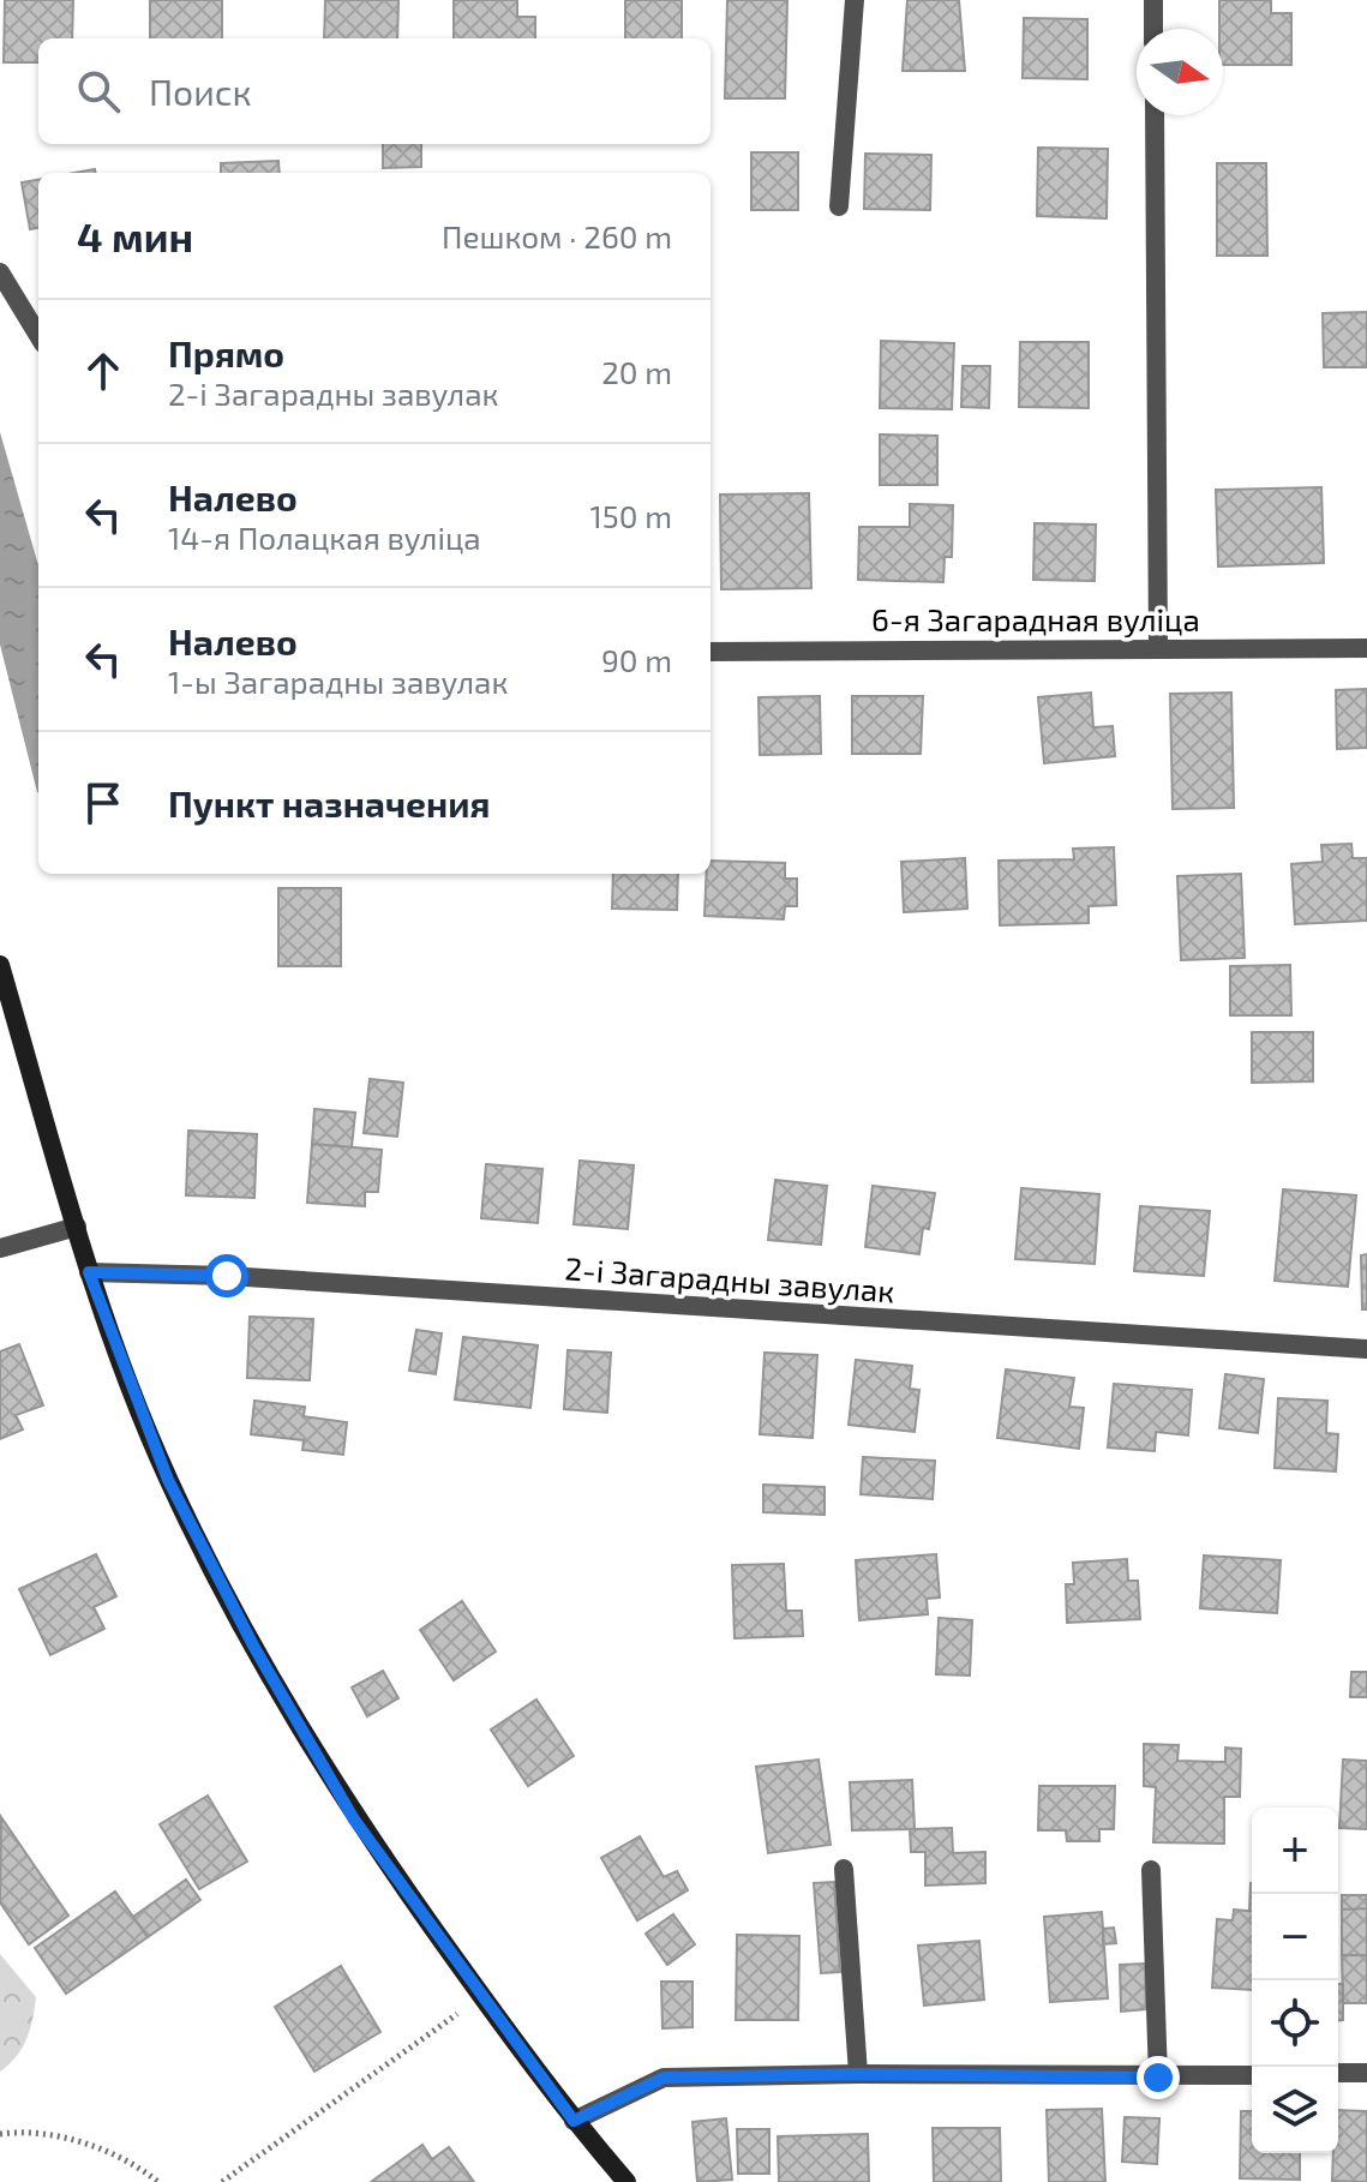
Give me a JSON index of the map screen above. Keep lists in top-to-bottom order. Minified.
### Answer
{"streets":{"street":["6-я Загарадная вуліца","2-і Загарадны завулак"]},"north":"right","page":{"search":"Поиск","heading":["4 мин","Пешком · 260 m"],"list":[["Прямо","2-і Загарадны завулак","20 m"],["Налево","14-я Полацкая вуліца","150 m"],["Налево","1-ы Загарадны завулак","90 m"],"Пункт назначения"],"map_buttons":["+","−"]}}
